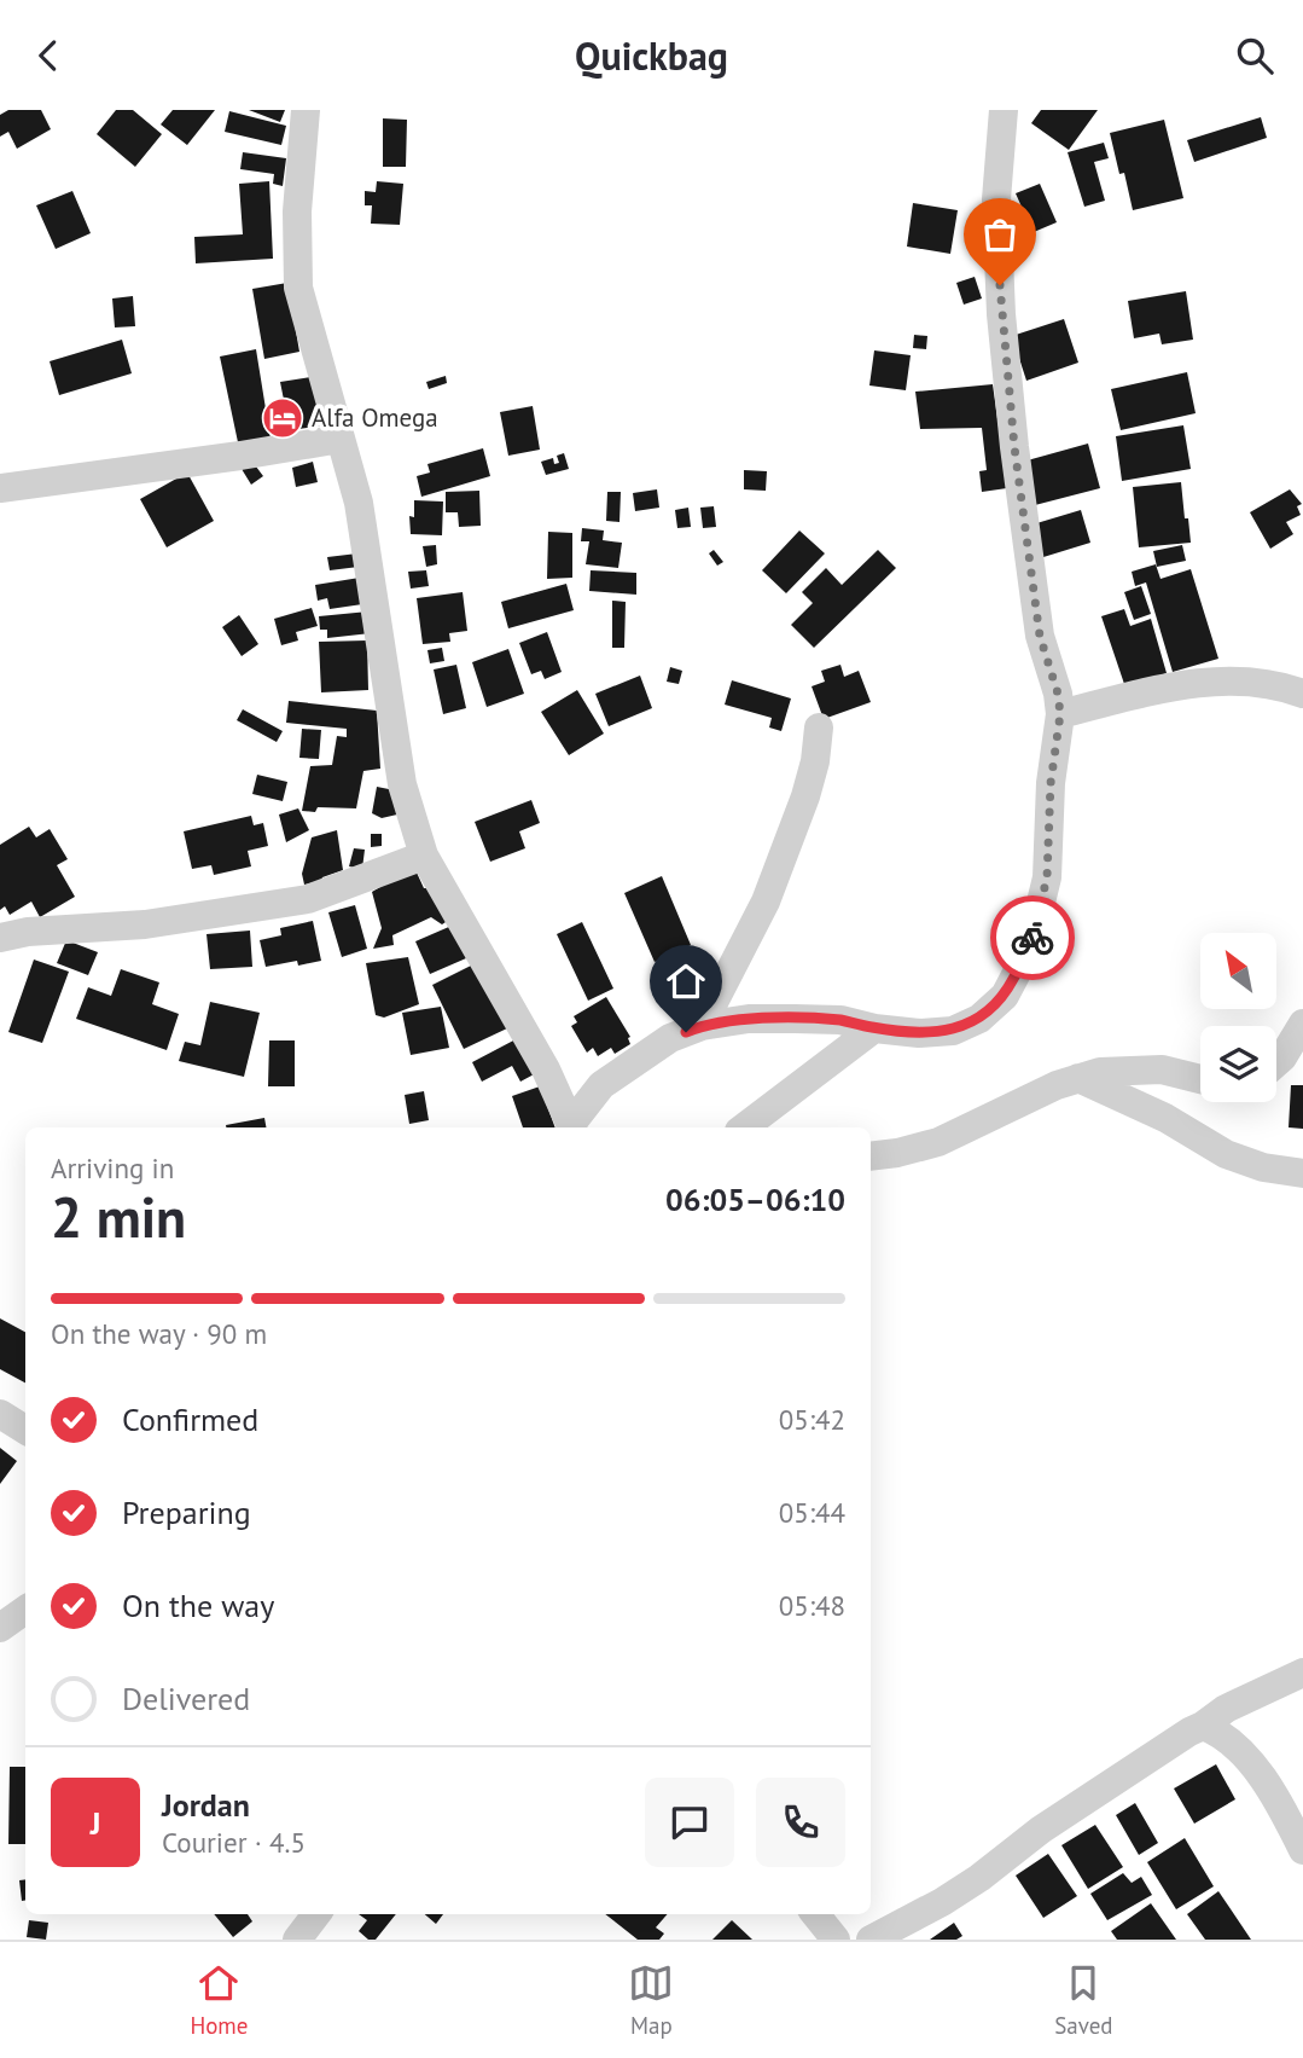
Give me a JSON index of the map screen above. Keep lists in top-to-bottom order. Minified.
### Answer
{"places":{"hotel":["Alfa Omega"]},"north":"top left","page":{"header":"Quickbag","heading":["2 min","Arriving in","06:05–06:10"],"panel":["Jordan","Courier · 4.5"],"bar":"On the way · 90 m","list":[["Confirmed","05:42"],["Preparing","05:44"],["On the way","05:48"],"Delivered"],"round":"J","tabs":["Home","Map","Saved"]}}
